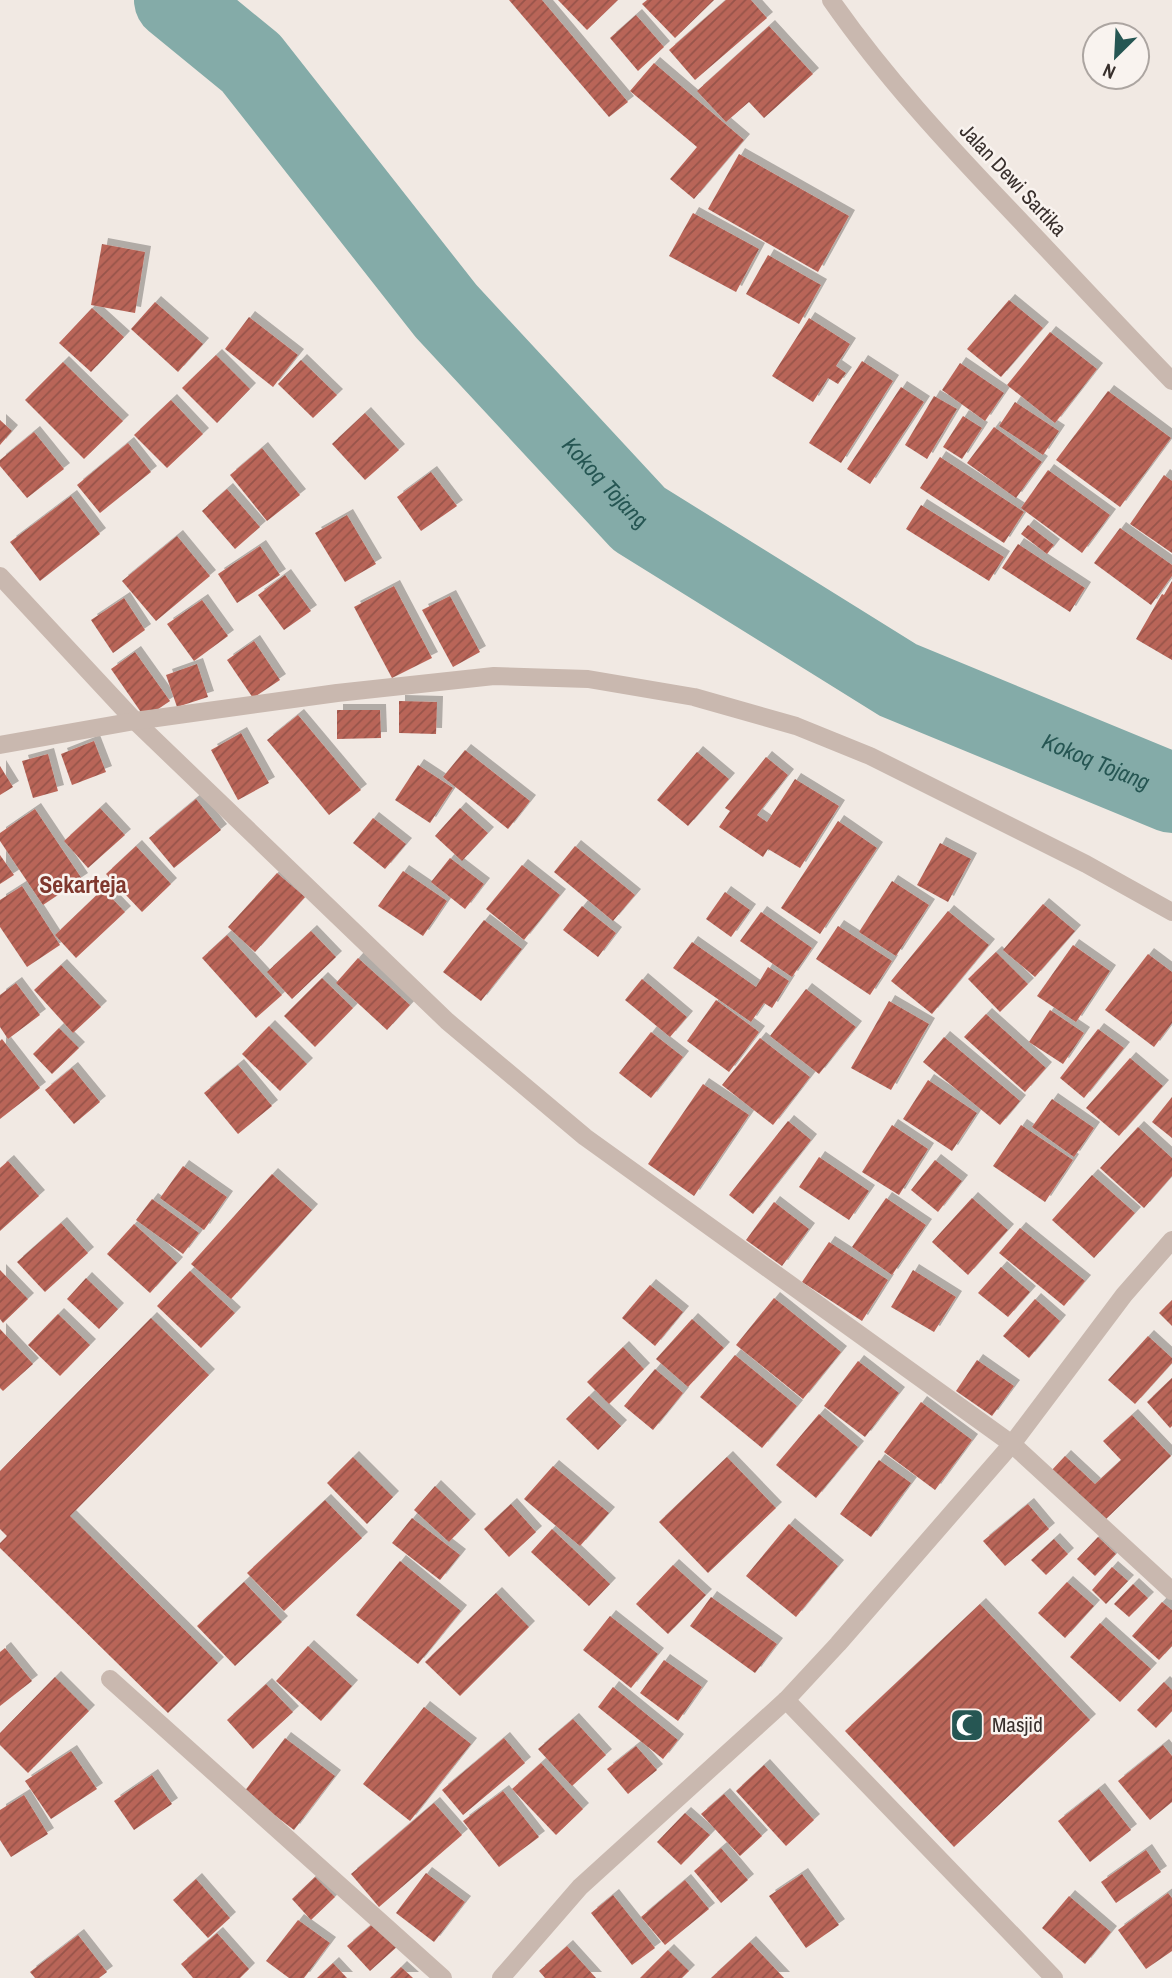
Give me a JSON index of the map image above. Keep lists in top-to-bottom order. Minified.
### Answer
{"streets":{"street":["Jalan Dewi Sartika"]},"districts":["Sekarteja"],"water":["Kokoq Tojang"],"places":{"mosque":["Masjid"]},"north":"bottom left"}
